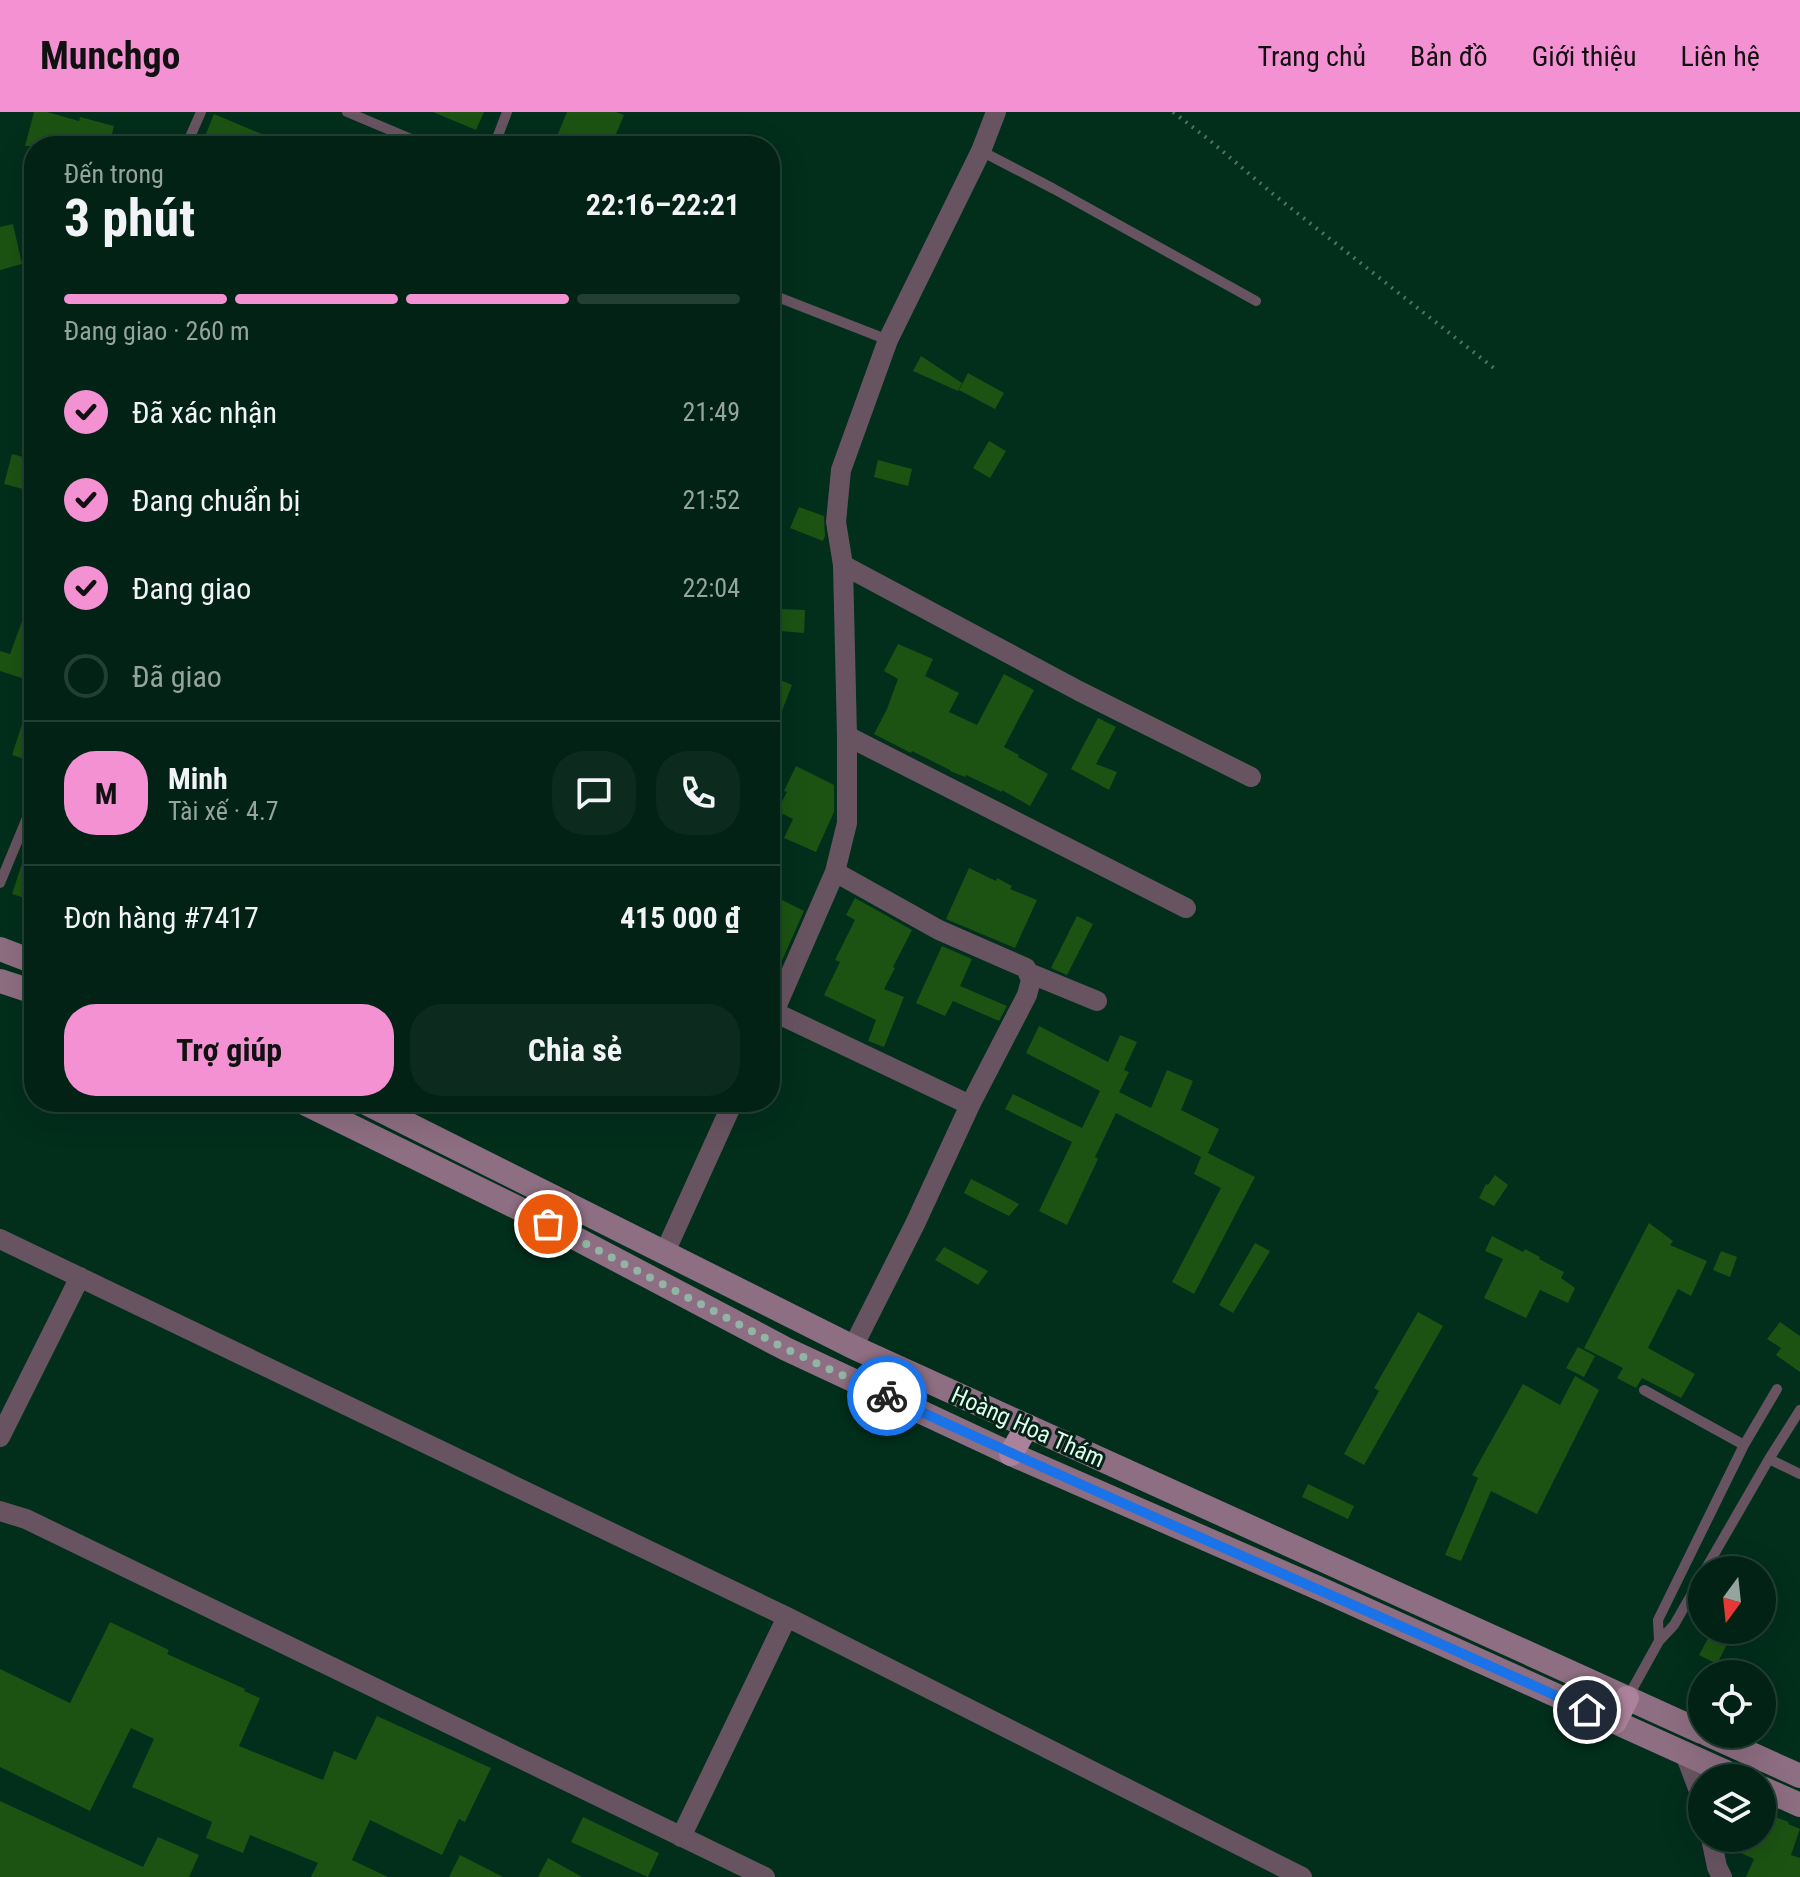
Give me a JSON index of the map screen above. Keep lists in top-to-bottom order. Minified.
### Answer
{"streets":{"main road":["Hoàng Hoa Thám"]},"north":"bottom","page":{"header":"Munchgo","nav":["Trang chủ","Bản đồ","Giới thiệu","Liên hệ"],"heading":["3 phút","Đến trong","22:16–22:21"],"panel":["Minh","Tài xế · 4.7","Đơn hàng #7417","415 000 ₫"],"bar":"Đang giao · 260 m","list":[["Đã xác nhận","21:49"],["Đang chuẩn bị","21:52"],["Đang giao","22:04"],"Đã giao"],"round":"M","buttons":["Trợ giúp","Chia sẻ"]}}
